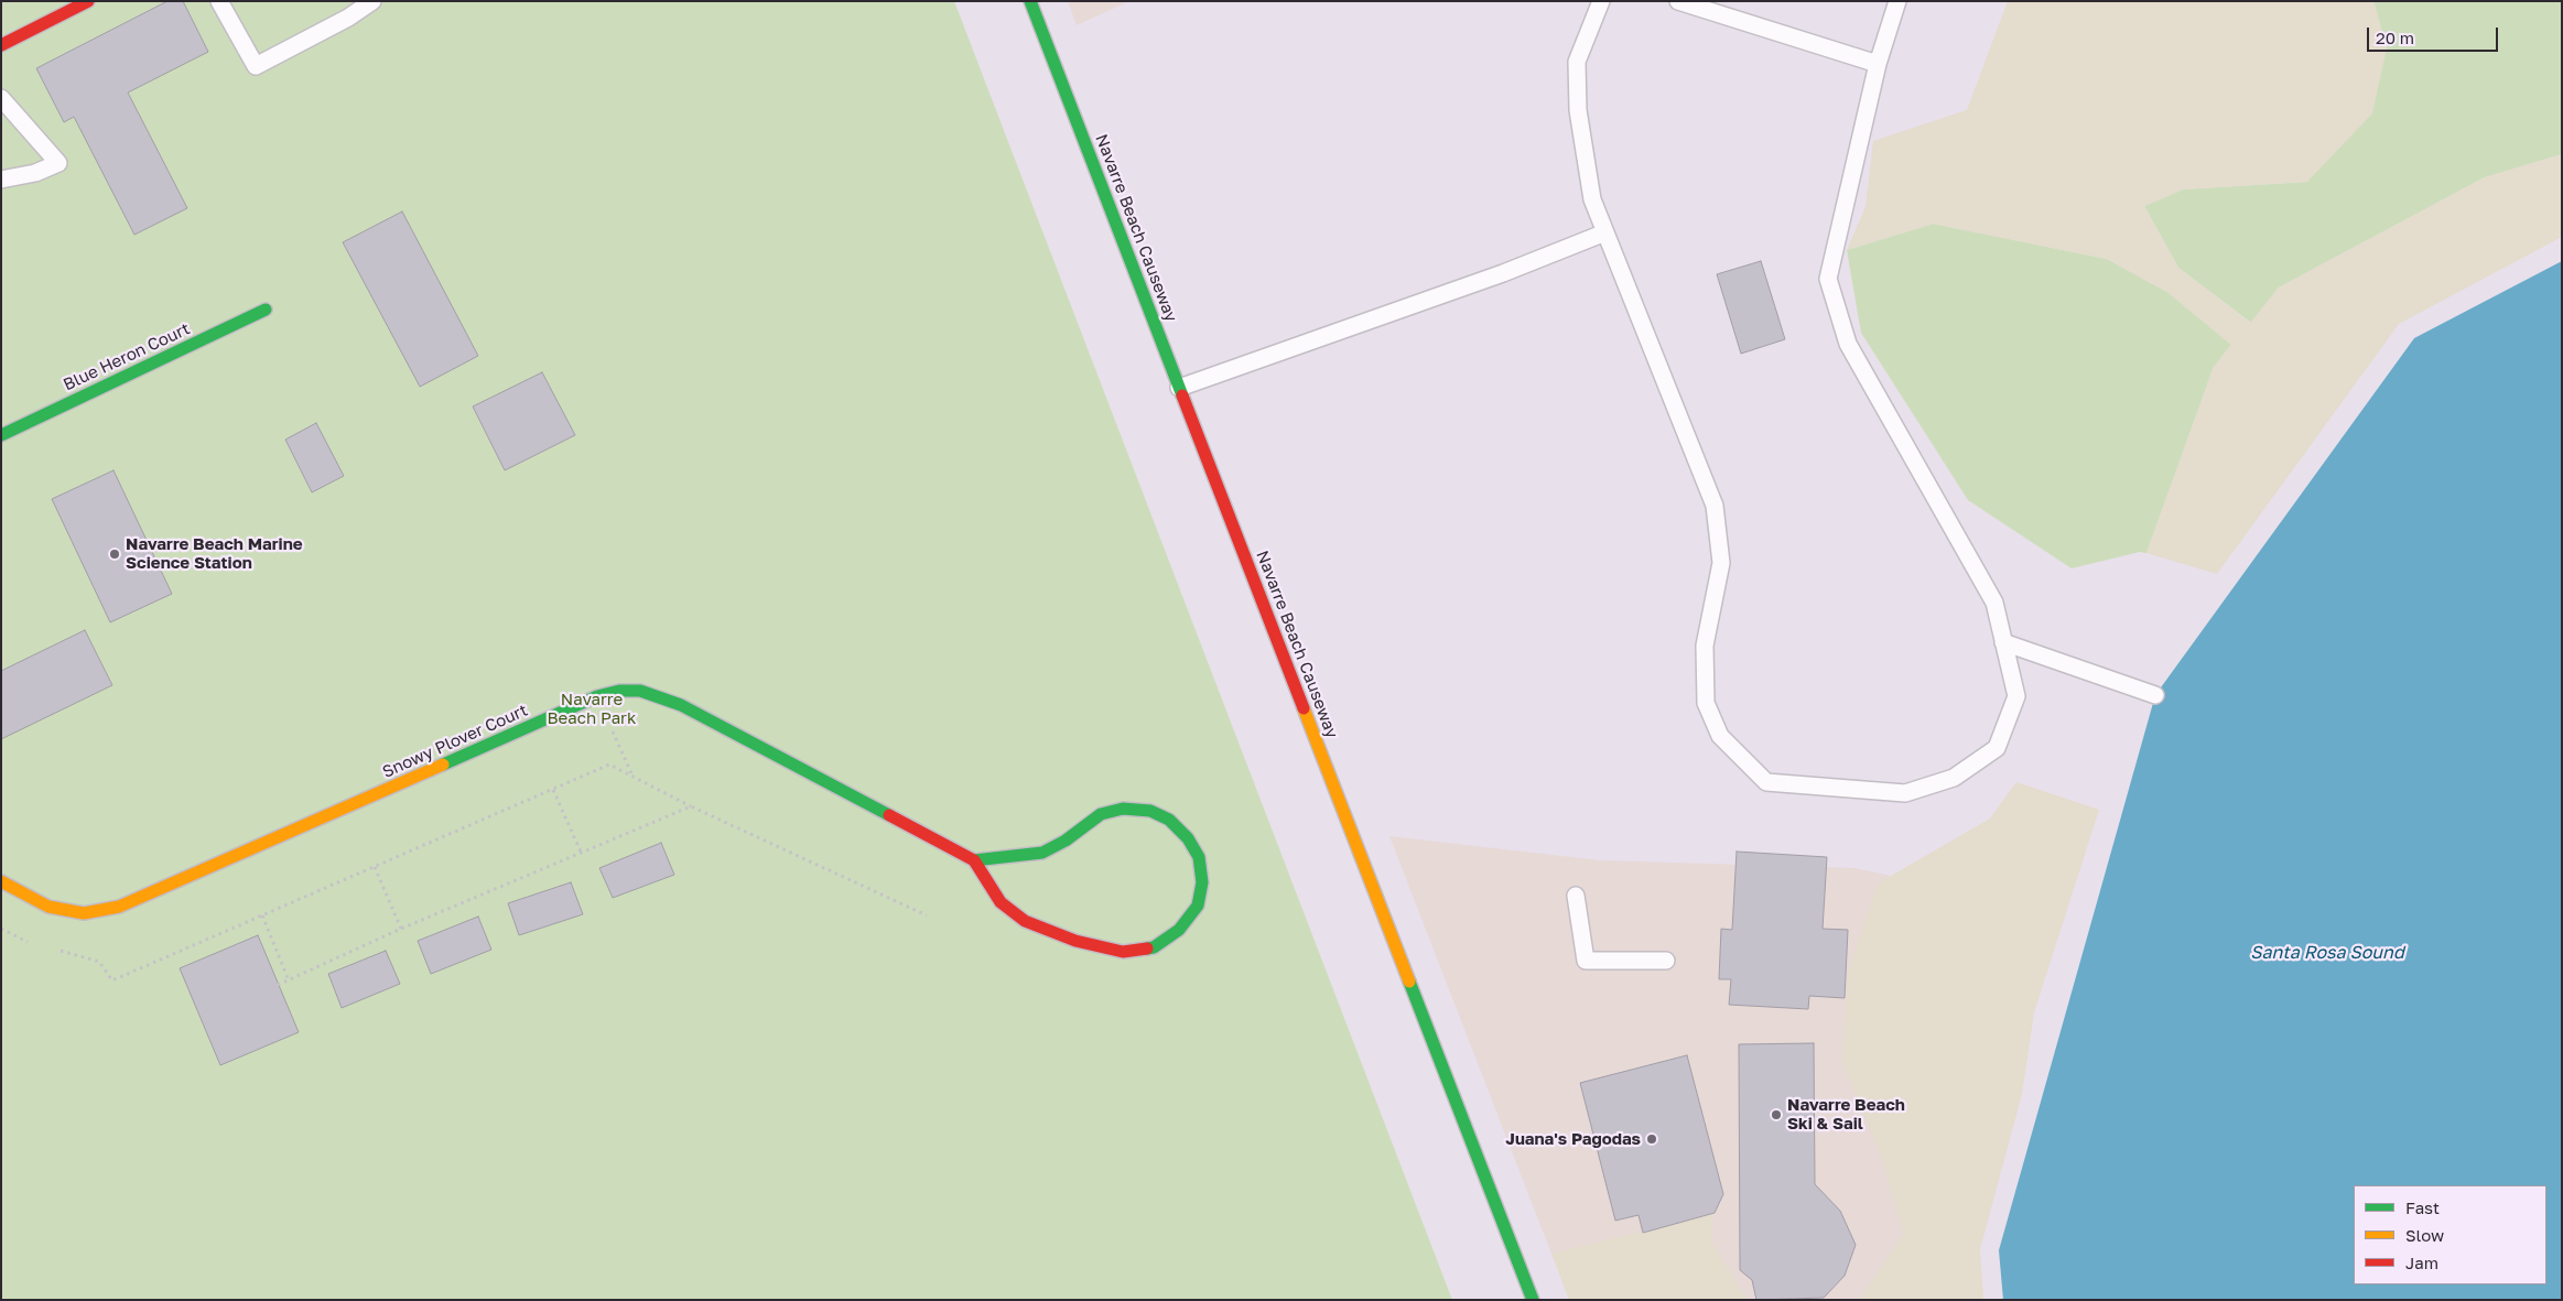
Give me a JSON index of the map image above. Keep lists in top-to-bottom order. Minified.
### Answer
{"streets":{"street":["Navarre Beach Causeway","Blue Heron Court","Snowy Plover Court"]},"water":["Santa Rosa Sound"],"parks":["Navarre Beach Park"],"places":["Navarre Beach Marine Science Station","Navarre Beach Ski & Sail","Juana's Pagodas"],"legend":["Fast","Slow","Jam"],"scale_bar":"20 m"}
